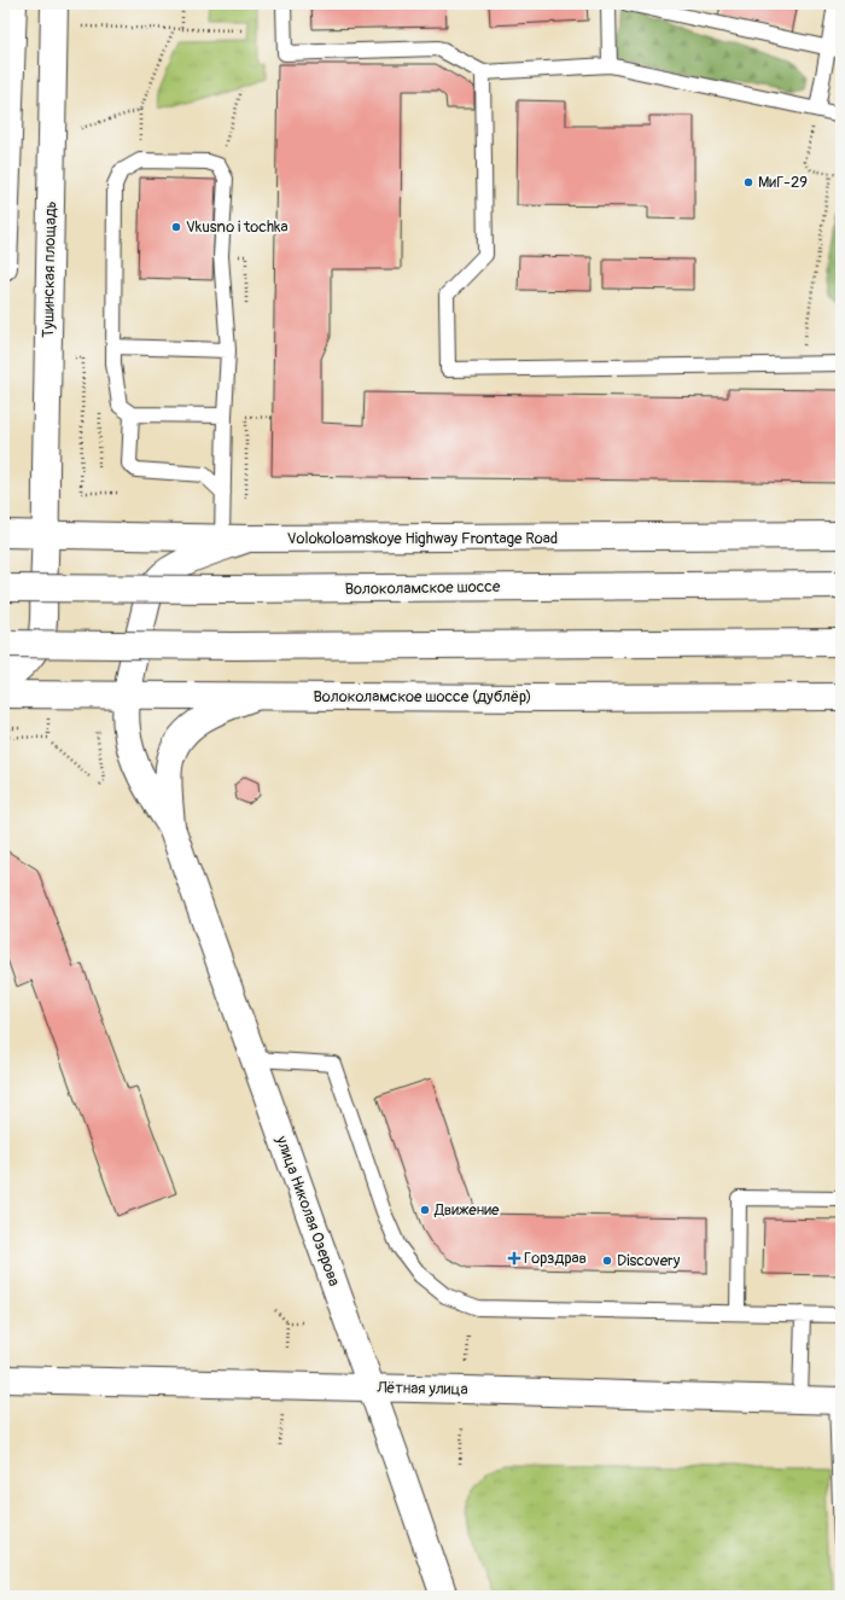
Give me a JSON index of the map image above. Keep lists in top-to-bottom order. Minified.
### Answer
{"streets":{"street":["Тушинская площадь","Volokoloamskoye Highway Frontage Road","Волоколамское шоссе","Волоколамское шоссе (дублёр)","улица Николая Озерова","Лётная улица"]},"crossings":[["Тушинская площадь","Volokoloamskoye Highway Frontage Road"],["Volokoloamskoye Highway Frontage Road","улица Николая Озерова"],["Волоколамское шоссе (дублёр)","улица Николая Озерова"],["улица Николая Озерова","Лётная улица"]],"places":{"other":["МиГ-29","Vkusno i tochka","Движение","Discovery"],"health":["Горздрав"]}}
